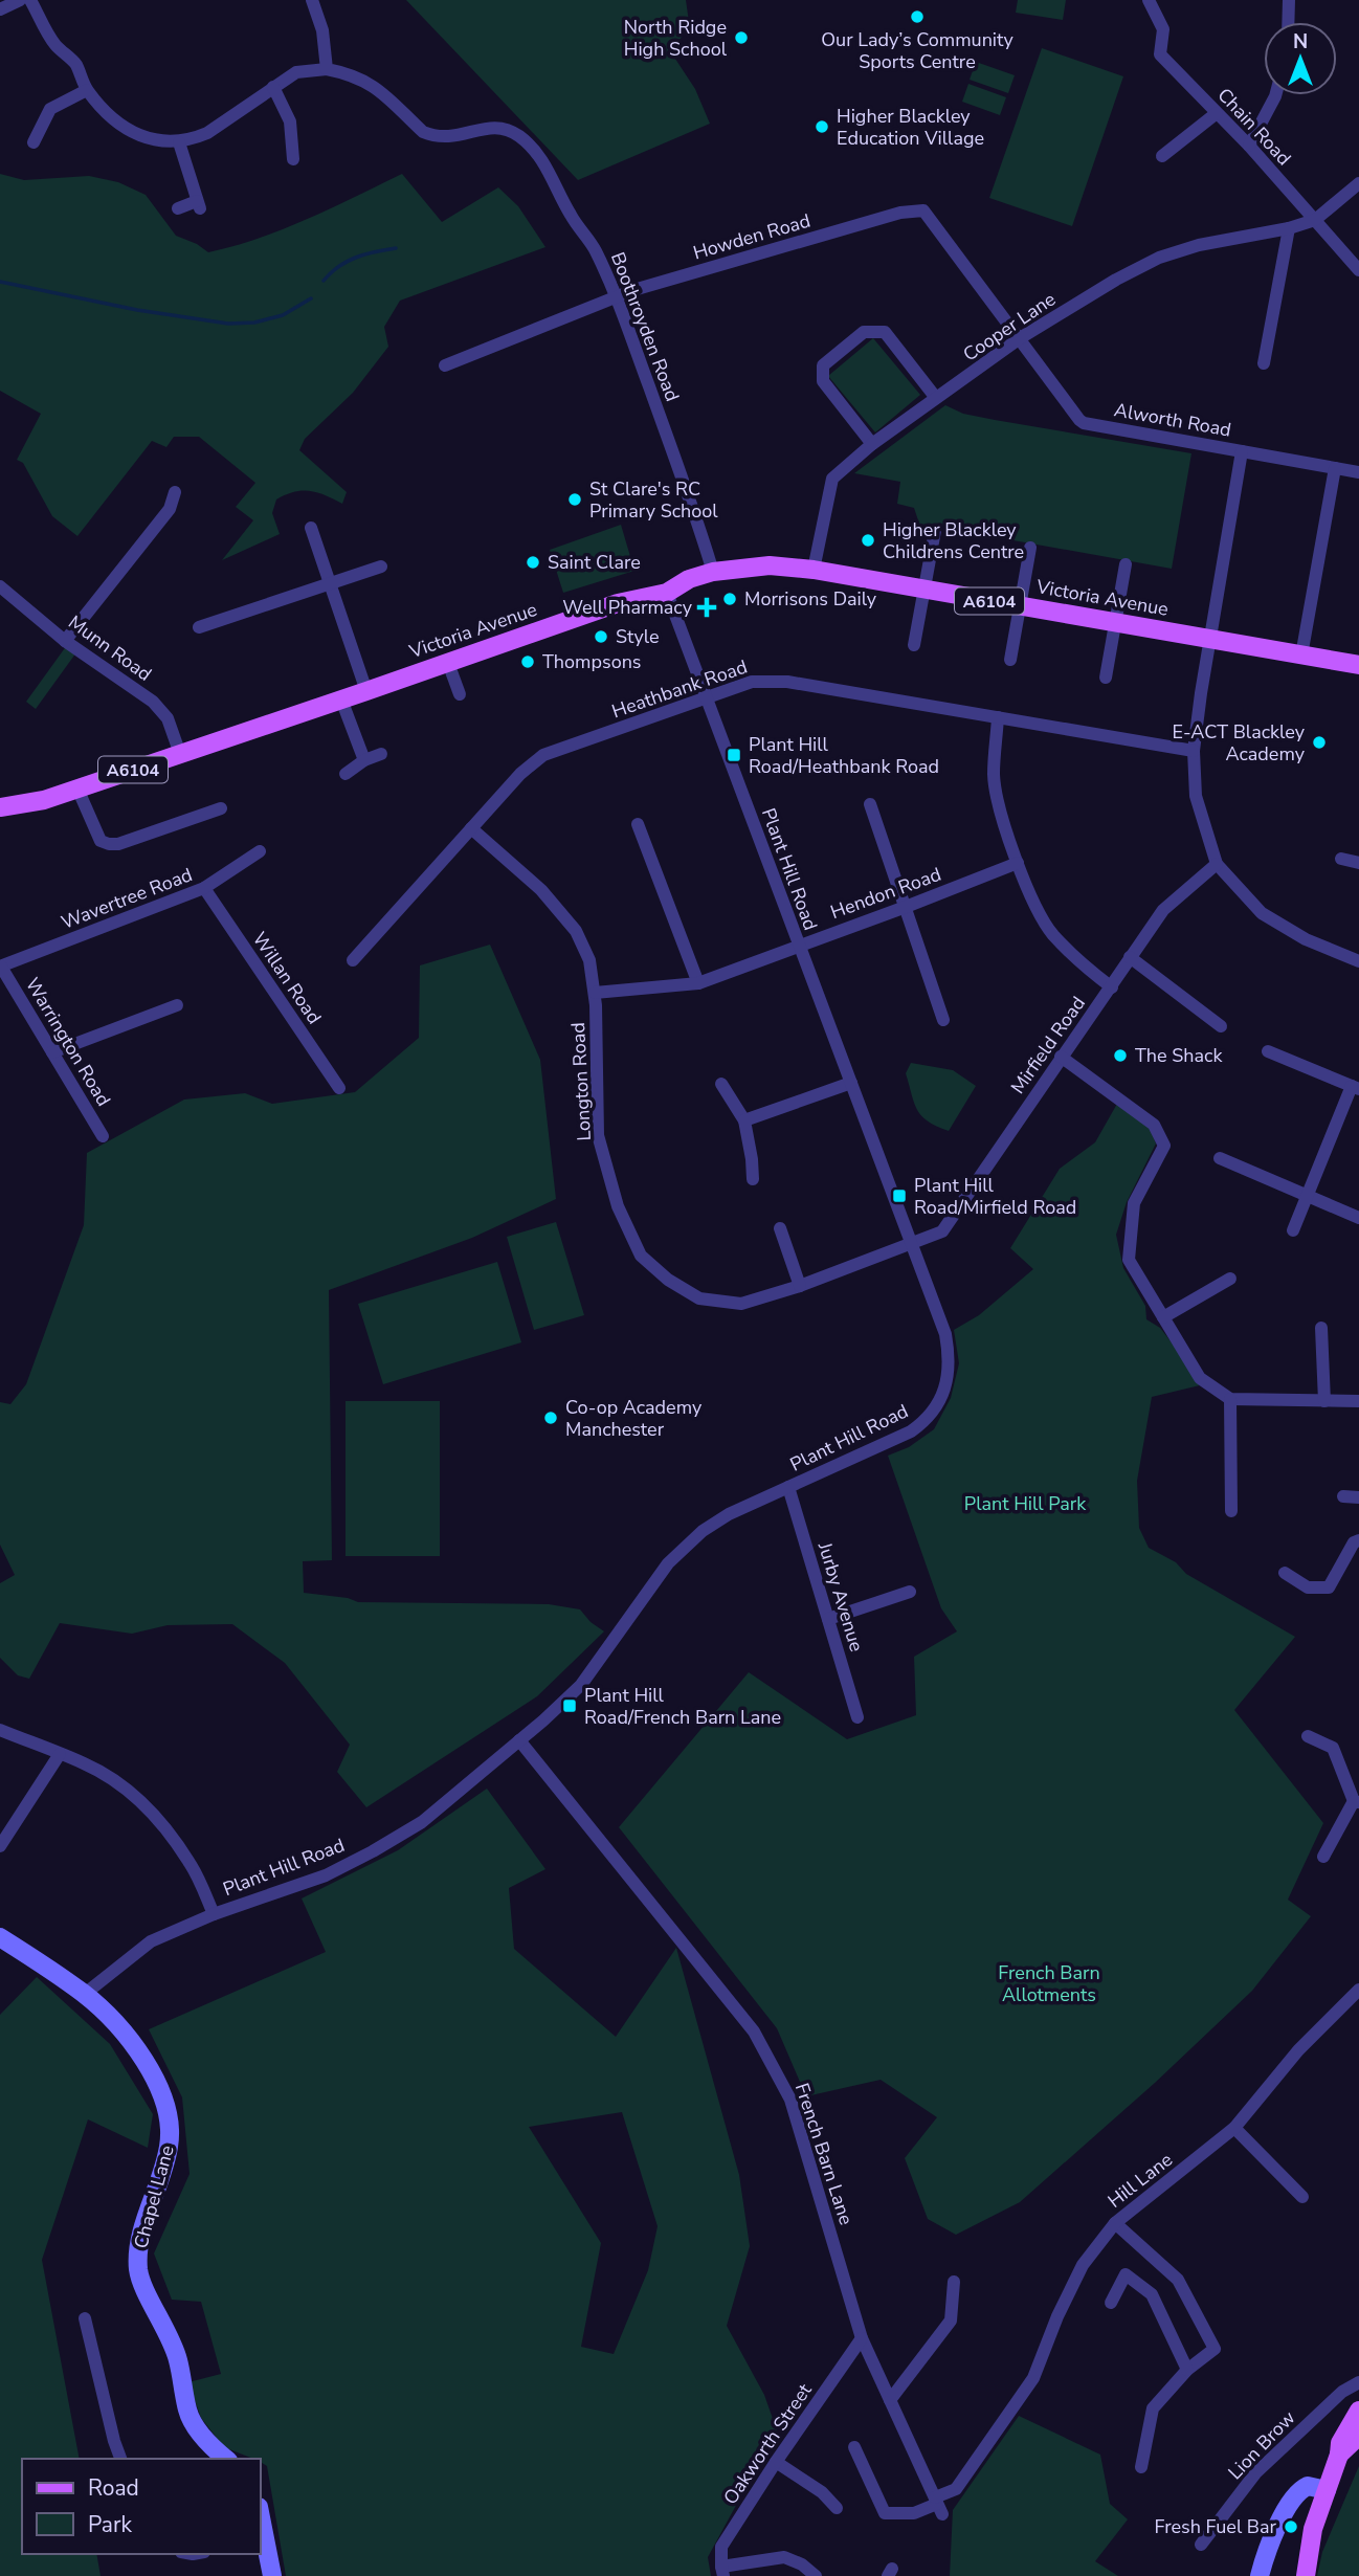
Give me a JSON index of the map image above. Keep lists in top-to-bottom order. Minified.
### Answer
{"streets":{"main road":["Victoria Avenue","A6104"],"street":["Chain Road","Howden Road","Boothroyden Road","Cooper Lane","Alworth Road","Munn Road","Heathbank Road","Plant Hill Road","Hendon Road","Wavertree Road","Willan Road","Warrington Road","Mirfield Road","Longton Road","Jurby Avenue","French Barn Lane","Hill Lane","Chapel Lane","Oakworth Street","Lion Brow"]},"crossings":[["Chain Road","Cooper Lane"],["Howden Road","Boothroyden Road"],["Howden Road","Cooper Lane"],["Howden Road","Alworth Road"],["Boothroyden Road","Victoria Avenue"],["Cooper Lane","Alworth Road"],["Cooper Lane","Victoria Avenue"],["Victoria Avenue","Munn Road"],["Victoria Avenue","Plant Hill Road"],["Heathbank Road","Plant Hill Road"],["Heathbank Road","Longton Road"],["Plant Hill Road","Hendon Road"],["Plant Hill Road","Mirfield Road"],["Plant Hill Road","Longton Road"],["Plant Hill Road","Jurby Avenue"],["Plant Hill Road","French Barn Lane"],["Plant Hill Road","Chapel Lane"],["Hendon Road","Longton Road"],["Wavertree Road","Willan Road"],["Wavertree Road","Warrington Road"],["Mirfield Road","Longton Road"],["French Barn Lane","Hill Lane"],["French Barn Lane","Oakworth Street"]],"parks":["Plant Hill Park","French Barn Allotments"],"places":{"other":["Our Lady’s Community Sports Centre","North Ridge High School","Higher Blackley Education Village","St Clare's RC Primary School","Higher Blackley Childrens Centre","Saint Clare","Morrisons Daily","Style","Thompsons","E-ACT Blackley Academy","The Shack","Co-op Academy Manchester","Fresh Fuel Bar"],"health":["Well Pharmacy"],"transit":["Plant Hill Road/Heathbank Road","Plant Hill Road/Mirfield Road","Plant Hill Road/French Barn Lane"]},"legend":["Road","Park"],"north":"top"}
